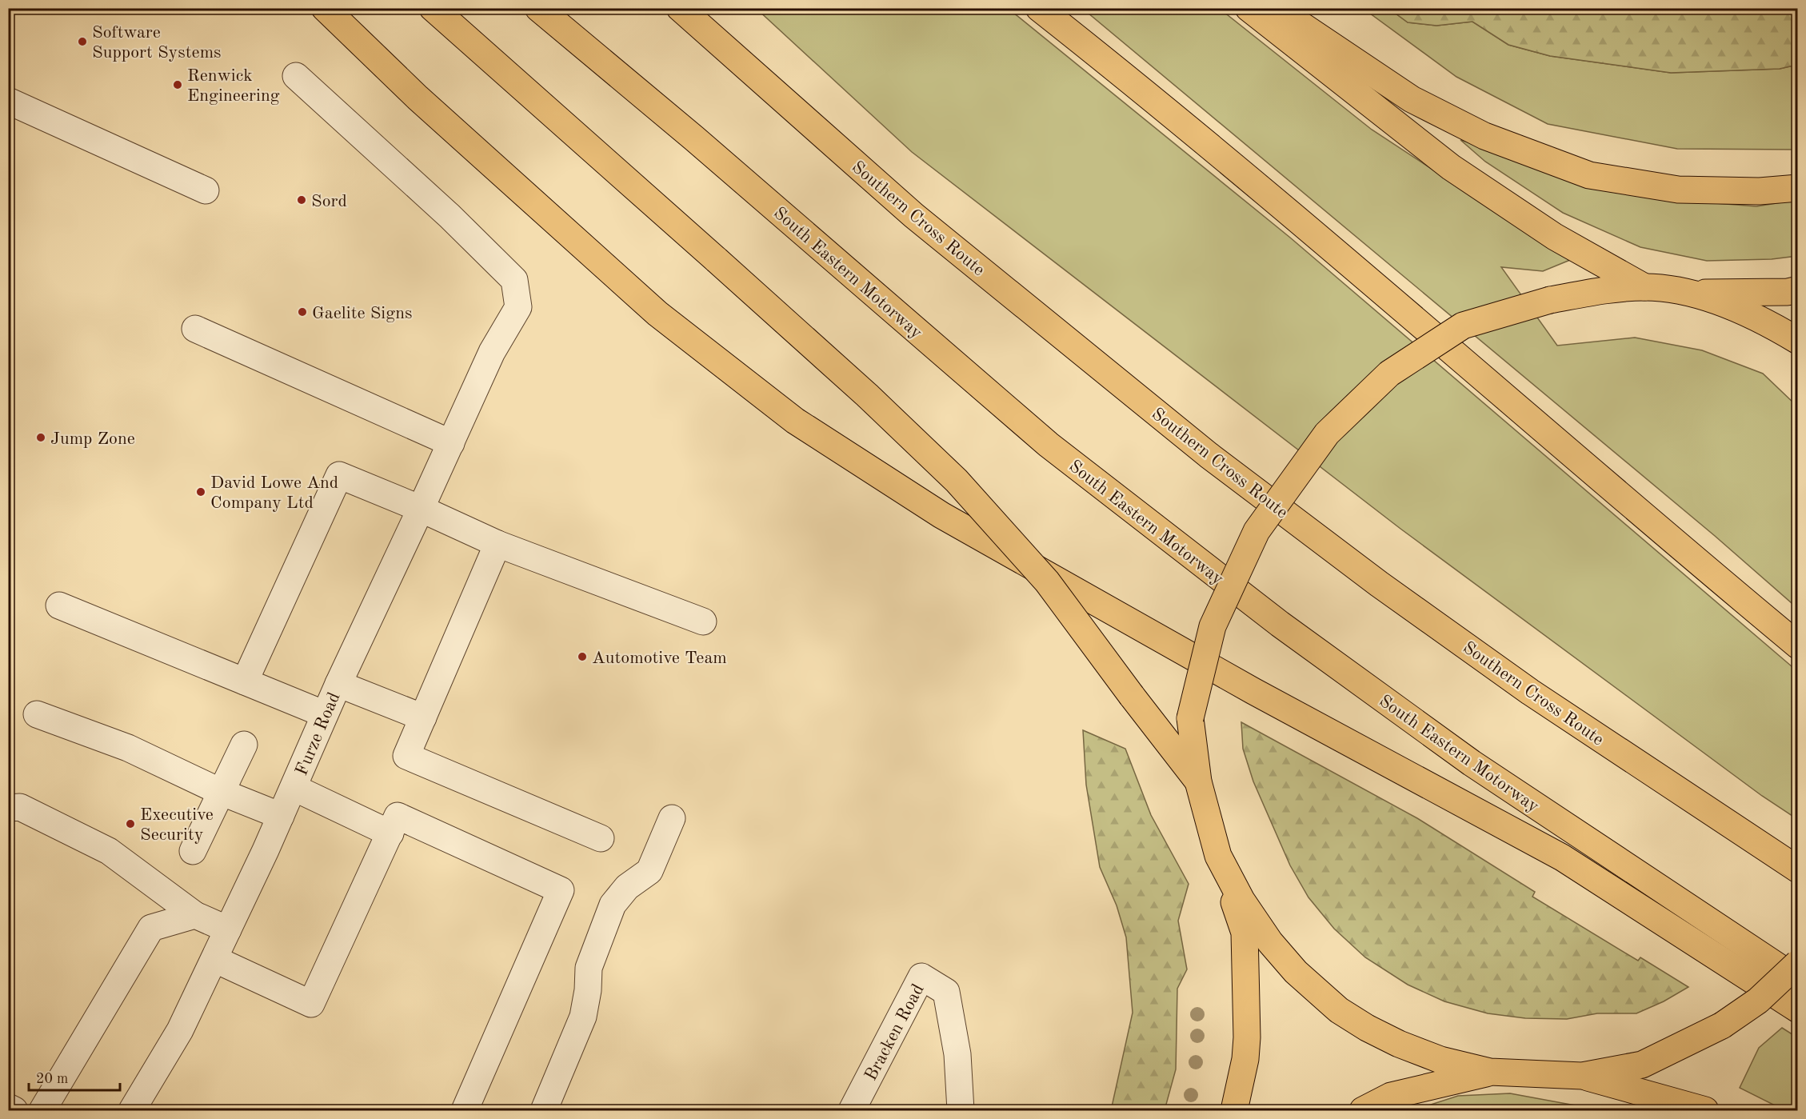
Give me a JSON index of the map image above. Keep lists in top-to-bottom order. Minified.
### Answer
{"streets":{"main road":["Southern Cross Route","South Eastern Motorway"],"street":["Furze Road","Bracken Road"]},"places":["Software Support Systems","Renwick Engineering","Sord","Gaelite Signs","Jump Zone","David Lowe And Company Ltd","Automotive Team","Executive Security"],"scale_bar":"20 m"}
